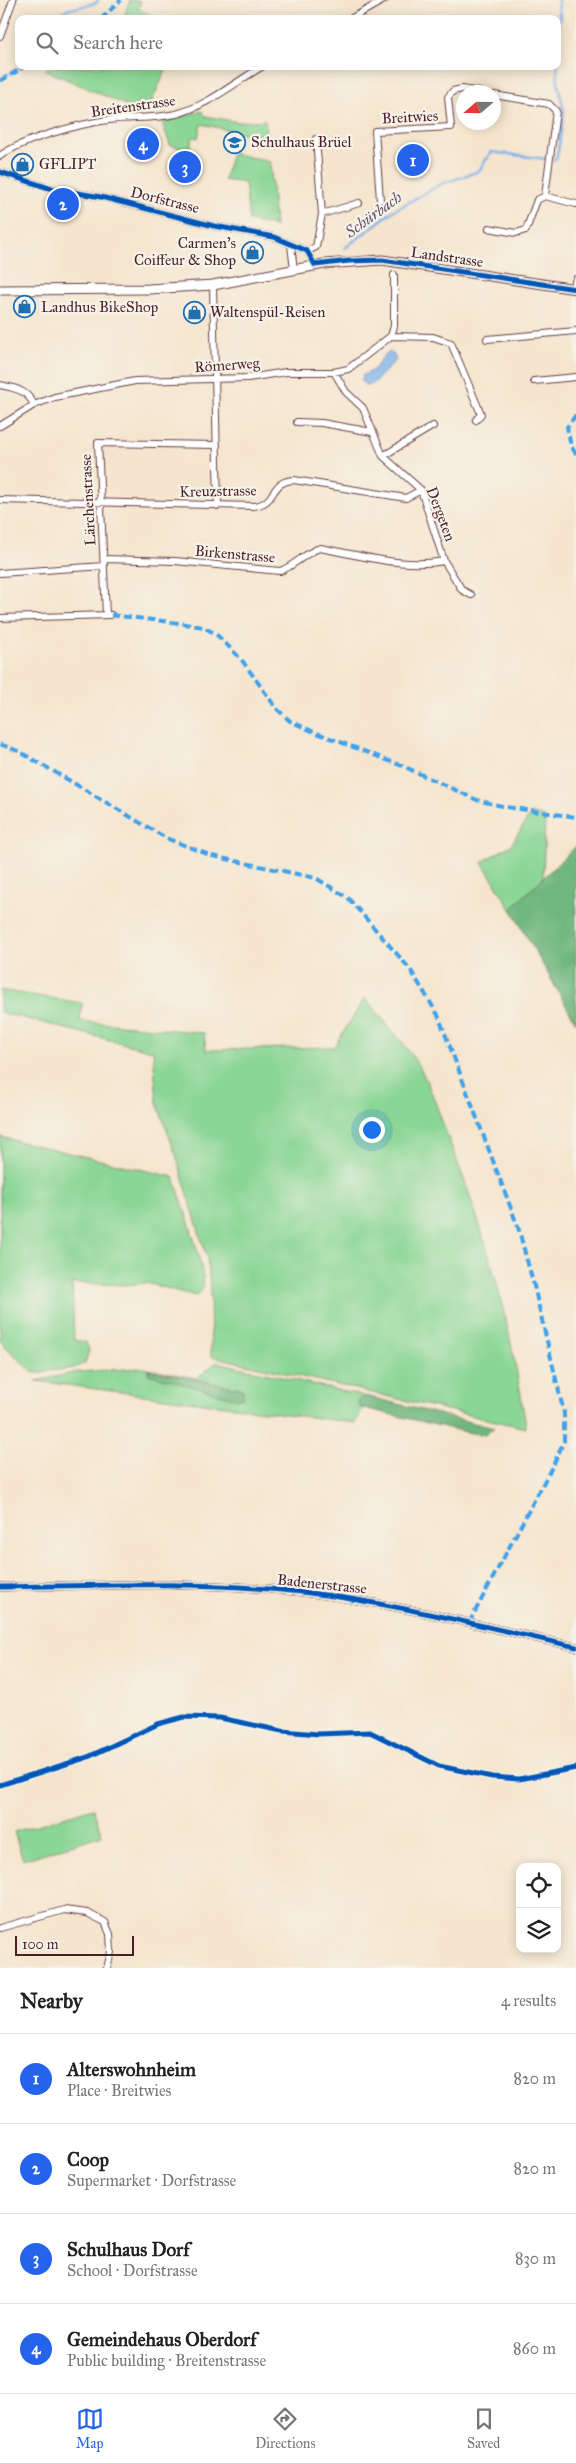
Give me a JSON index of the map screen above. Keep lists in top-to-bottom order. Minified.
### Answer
{"streets":{"main road":["Landstrasse"],"street":["Breitenstrasse","Breitwies","Dorfstrasse","Römerweg","Kreuzstrasse","Lärchenstrasse","Dergeten","Birkenstrasse","Badenerstrasse"]},"crossings":[["Römerweg","Dergeten"],["Kreuzstrasse","Lärchenstrasse"],["Kreuzstrasse","Dergeten"],["Lärchenstrasse","Birkenstrasse"],["Dergeten","Birkenstrasse"]],"water":["Schürbach"],"places":{"school or university":["Schulhaus Brüel"],"shop":["GFLIPT","Carmen's Coiffeur & Shop","Landhus BikeShop","Waltenspül-Reisen"]},"scale_bar":"100 m","north":"left","page":{"search":"Search here","pins":["4","1","3","2"],"scale":"100 m","heading":["Nearby","4 results"],"list":[{"mark":"1","name":"Alterswohnheim","note":"Place · Breitwies","value":"820 m"},{"mark":"2","name":"Coop","note":"Supermarket · Dorfstrasse","value":"820 m"},{"mark":"3","name":"Schulhaus Dorf","note":"School · Dorfstrasse","value":"830 m"},{"mark":"4","name":"Gemeindehaus Oberdorf","note":"Public building · Breitenstrasse","value":"860 m"}],"nav":["Map","Directions","Saved"]}}
